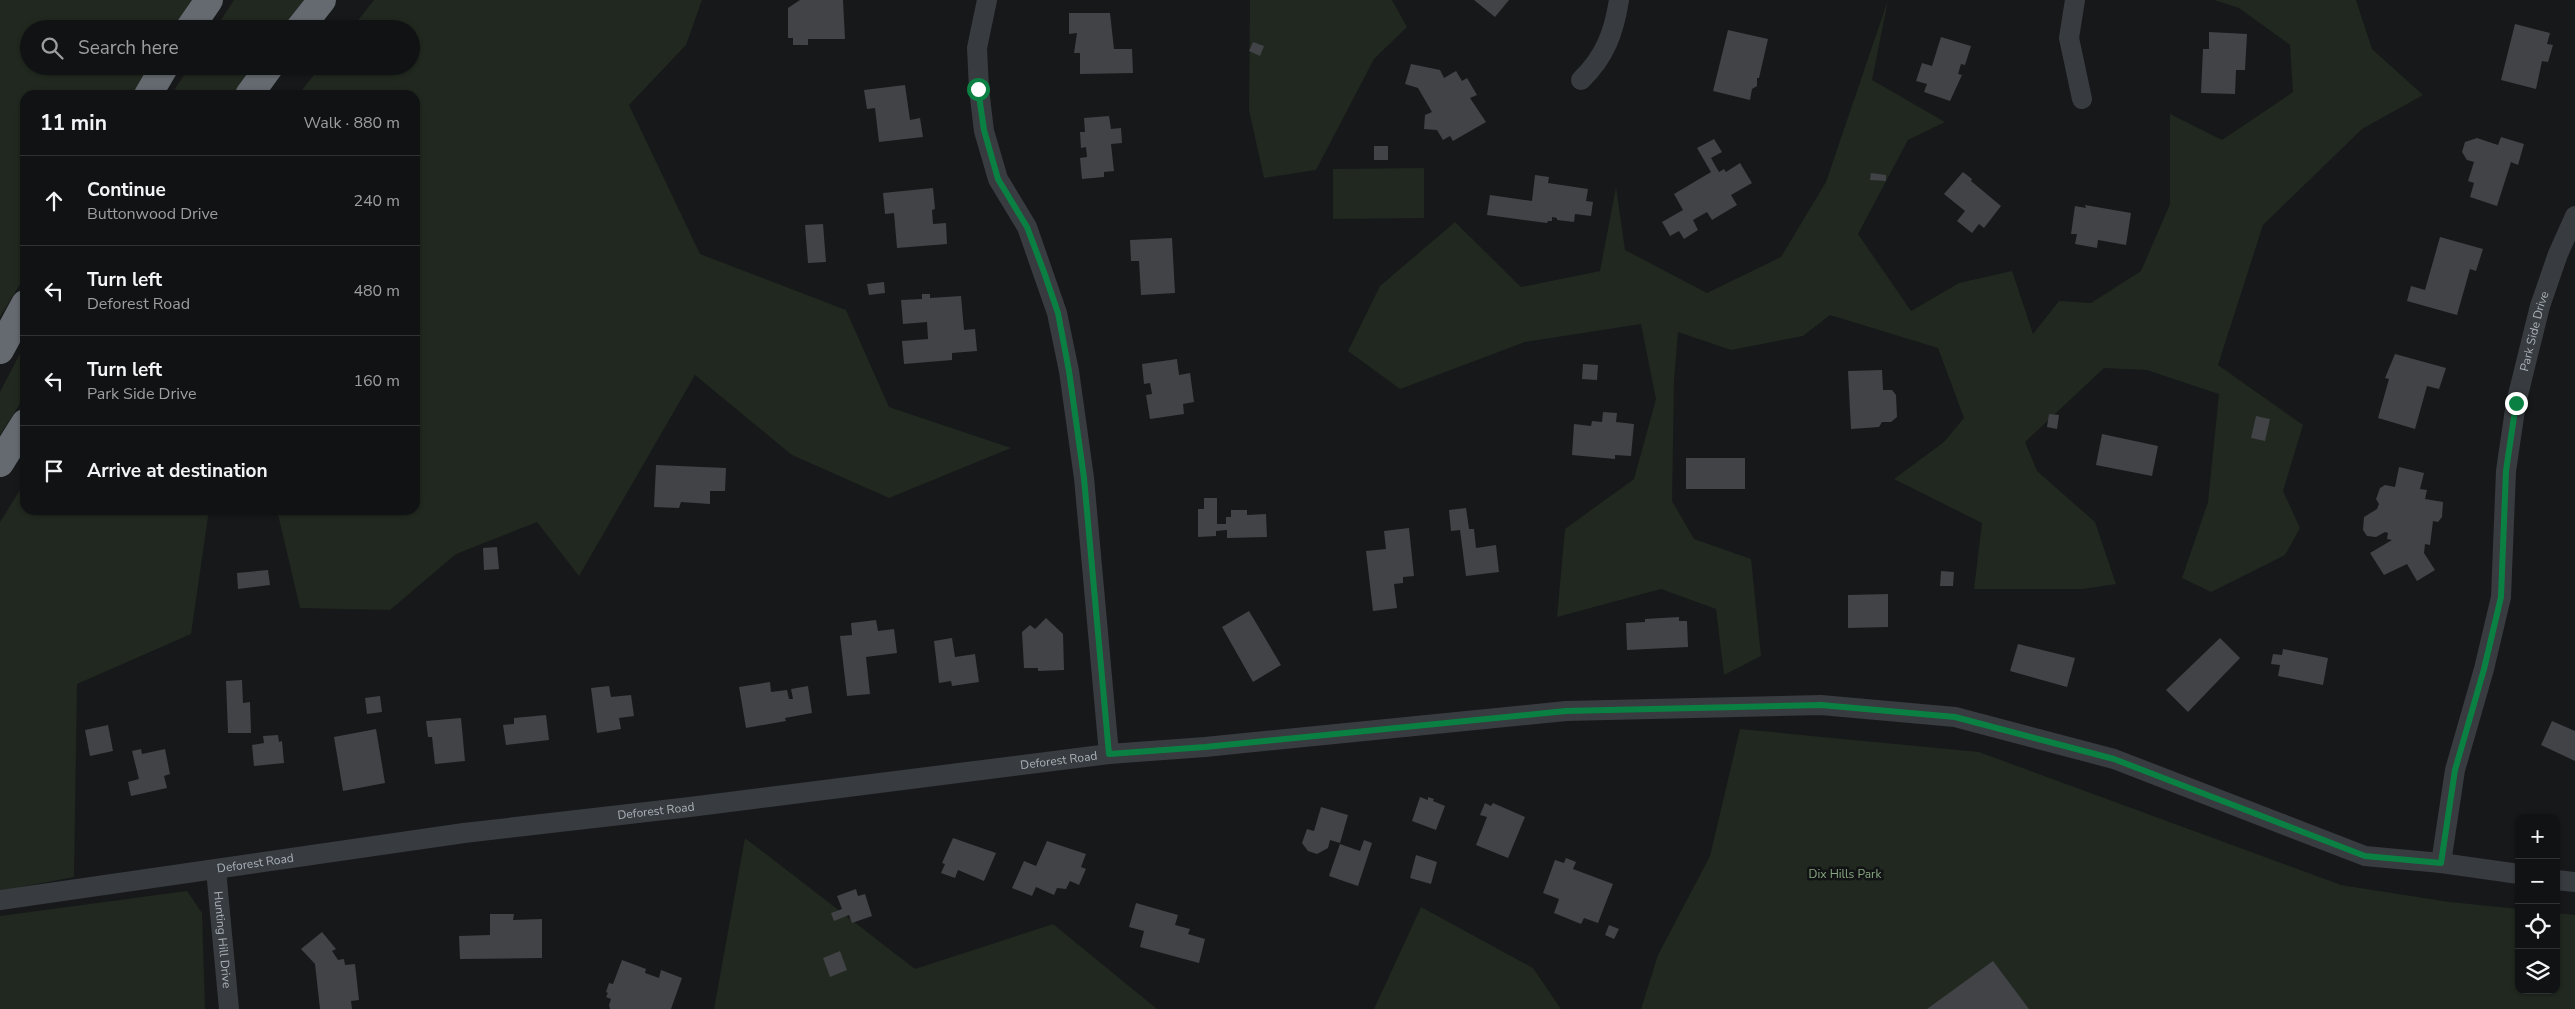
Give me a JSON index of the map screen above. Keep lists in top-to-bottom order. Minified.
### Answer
{"streets":{"street":["Park Side Drive","Deforest Road","Hunting Hill Drive"]},"crossings":[["Park Side Drive","Deforest Road"],["Deforest Road","Hunting Hill Drive"]],"parks":["Dix Hills Park"],"page":{"search":"Search here","heading":["11 min","Walk · 880 m"],"list":[["Continue","Buttonwood Drive","240 m"],["Turn left","Deforest Road","480 m"],["Turn left","Park Side Drive","160 m"],"Arrive at destination"],"map_buttons":["+","−"]}}
